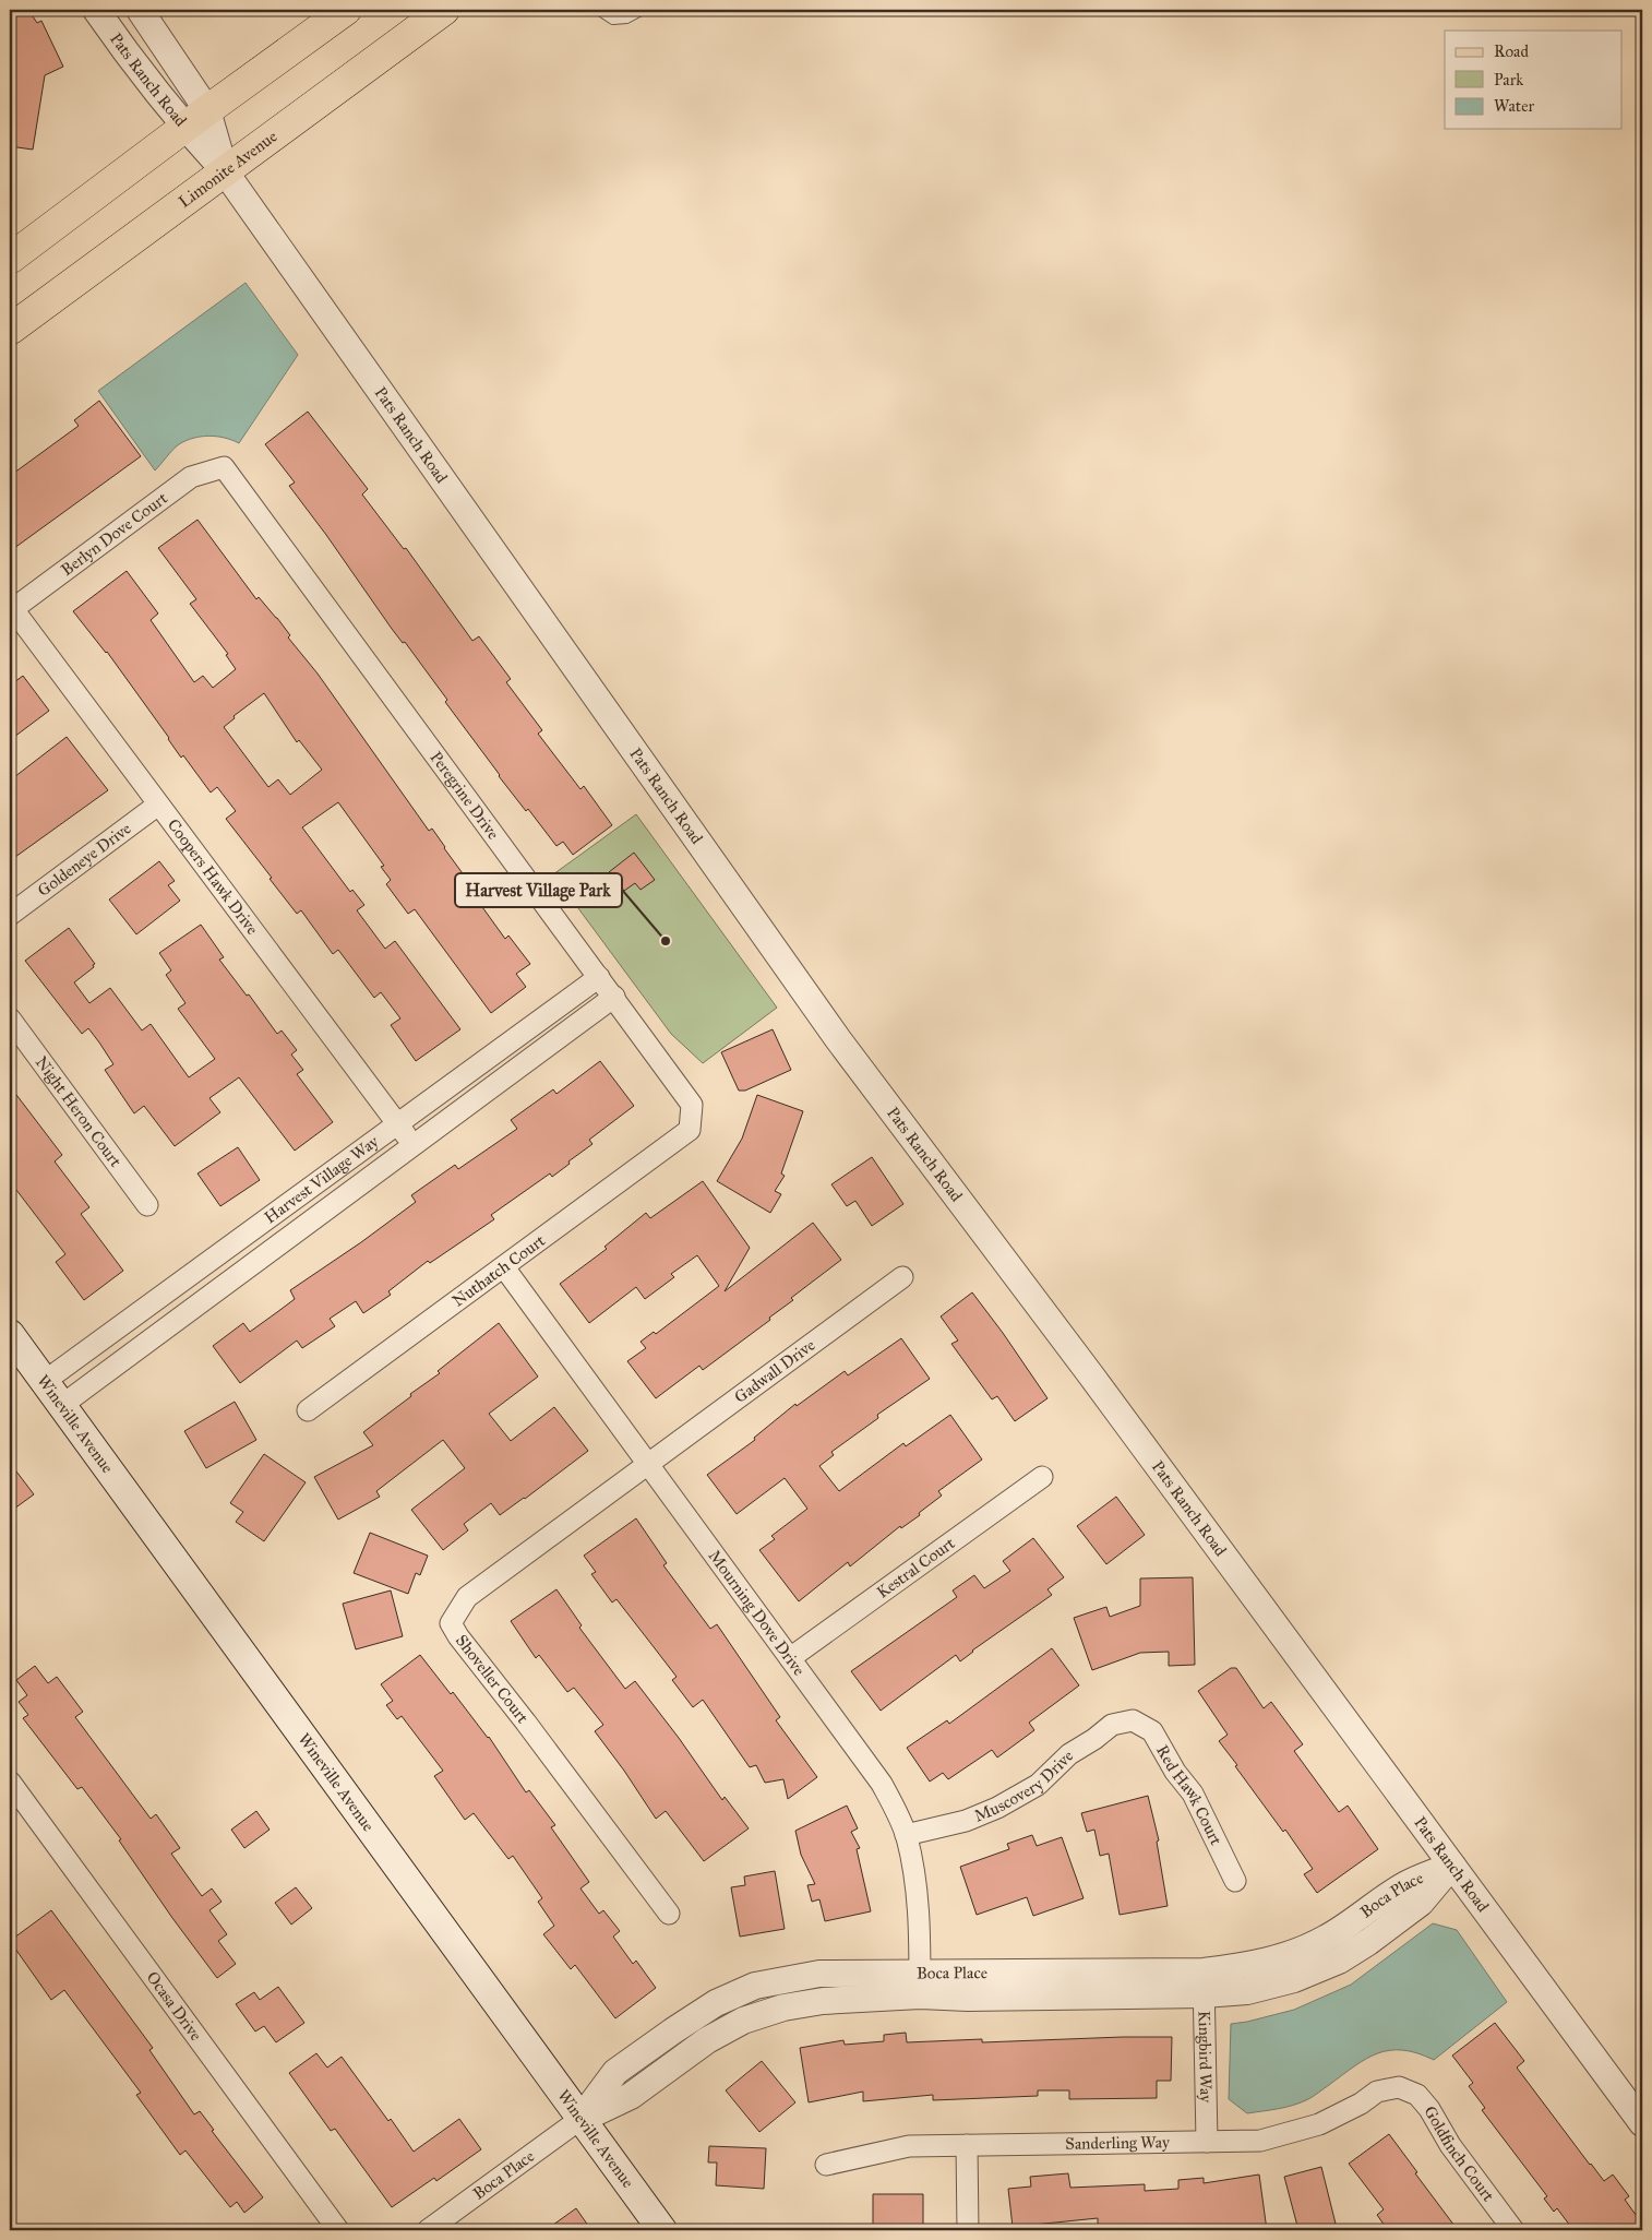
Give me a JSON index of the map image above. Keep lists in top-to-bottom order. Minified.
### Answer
{"streets":{"main road":["Limonite Avenue","Wineville Avenue"],"street":["Pats Ranch Road","Berlyn Dove Court","Peregrine Drive","Goldeneye Drive","Coopers Hawk Drive","Night Heron Court","Harvest Village Way","Nuthatch Court","Gadwall Drive","Kestral Court","Mourning Dove Drive","Shoveller Court","Muscovery Drive","Red Hawk Court","Boca Place","Ocasa Drive","Kingbird Way","Sanderling Way","Goldfinch Court"]},"crossings":[["Pats Ranch Road","Limonite Avenue"],["Pats Ranch Road","Boca Place"],["Berlyn Dove Court","Peregrine Drive"],["Berlyn Dove Court","Coopers Hawk Drive"],["Peregrine Drive","Harvest Village Way"],["Peregrine Drive","Nuthatch Court"],["Goldeneye Drive","Coopers Hawk Drive"],["Coopers Hawk Drive","Harvest Village Way"],["Harvest Village Way","Wineville Avenue"],["Nuthatch Court","Mourning Dove Drive"],["Gadwall Drive","Mourning Dove Drive"],["Gadwall Drive","Shoveller Court"],["Wineville Avenue","Boca Place"],["Kestral Court","Mourning Dove Drive"],["Mourning Dove Drive","Shoveller Court"],["Mourning Dove Drive","Muscovery Drive"],["Mourning Dove Drive","Boca Place"],["Muscovery Drive","Red Hawk Court"],["Boca Place","Kingbird Way"],["Kingbird Way","Sanderling Way"],["Sanderling Way","Goldfinch Court"]],"places":["Harvest Village Park"],"legend":["Road","Park","Water"]}
